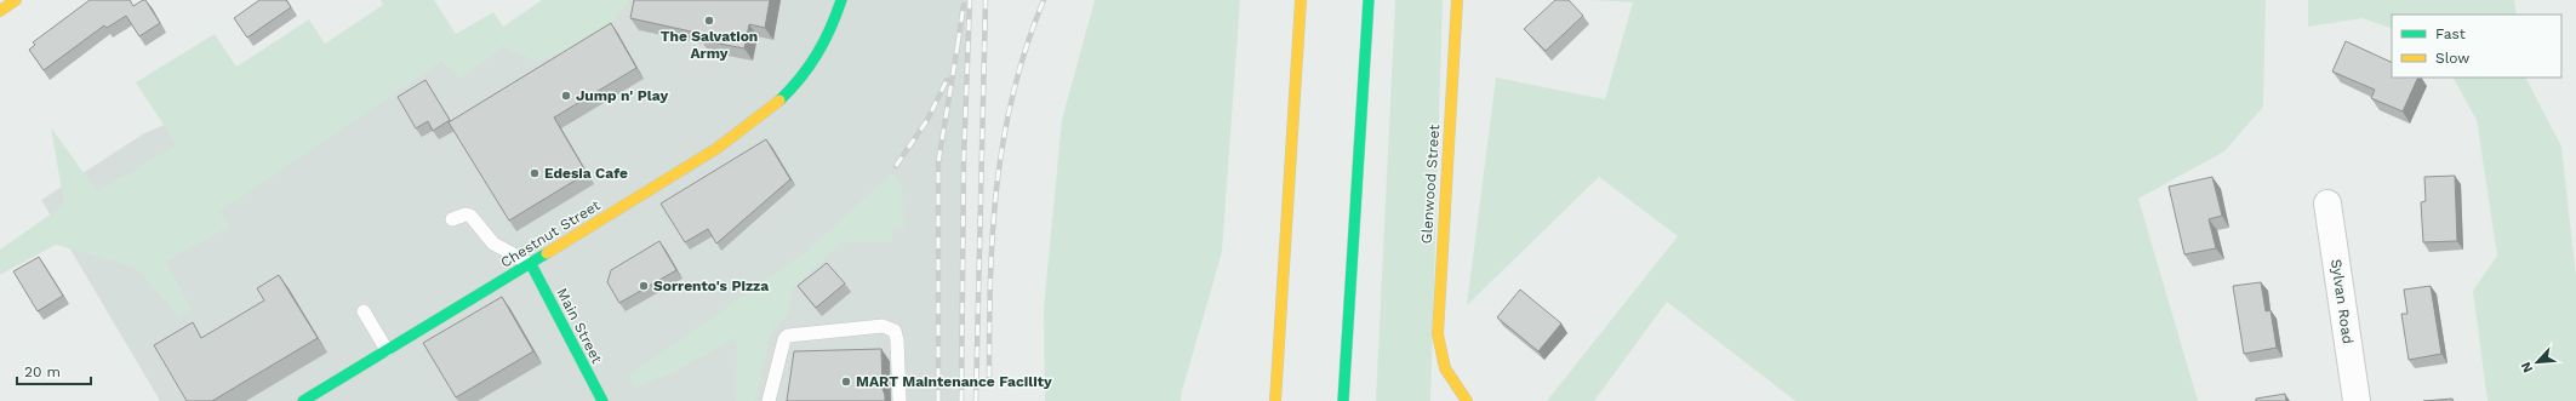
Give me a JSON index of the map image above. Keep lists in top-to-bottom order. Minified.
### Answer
{"streets":{"main road":["Glenwood Street","Chestnut Street","Main Street"],"street":["Sylvan Road"]},"crossings":[["Chestnut Street","Main Street"]],"places":["The Salvation Army","Jump n' Play","Edesia Cafe","Sorrento's Pizza","MART Maintenance Facility"],"legend":["Fast","Slow"],"scale_bar":"20 m","north":"bottom left"}
